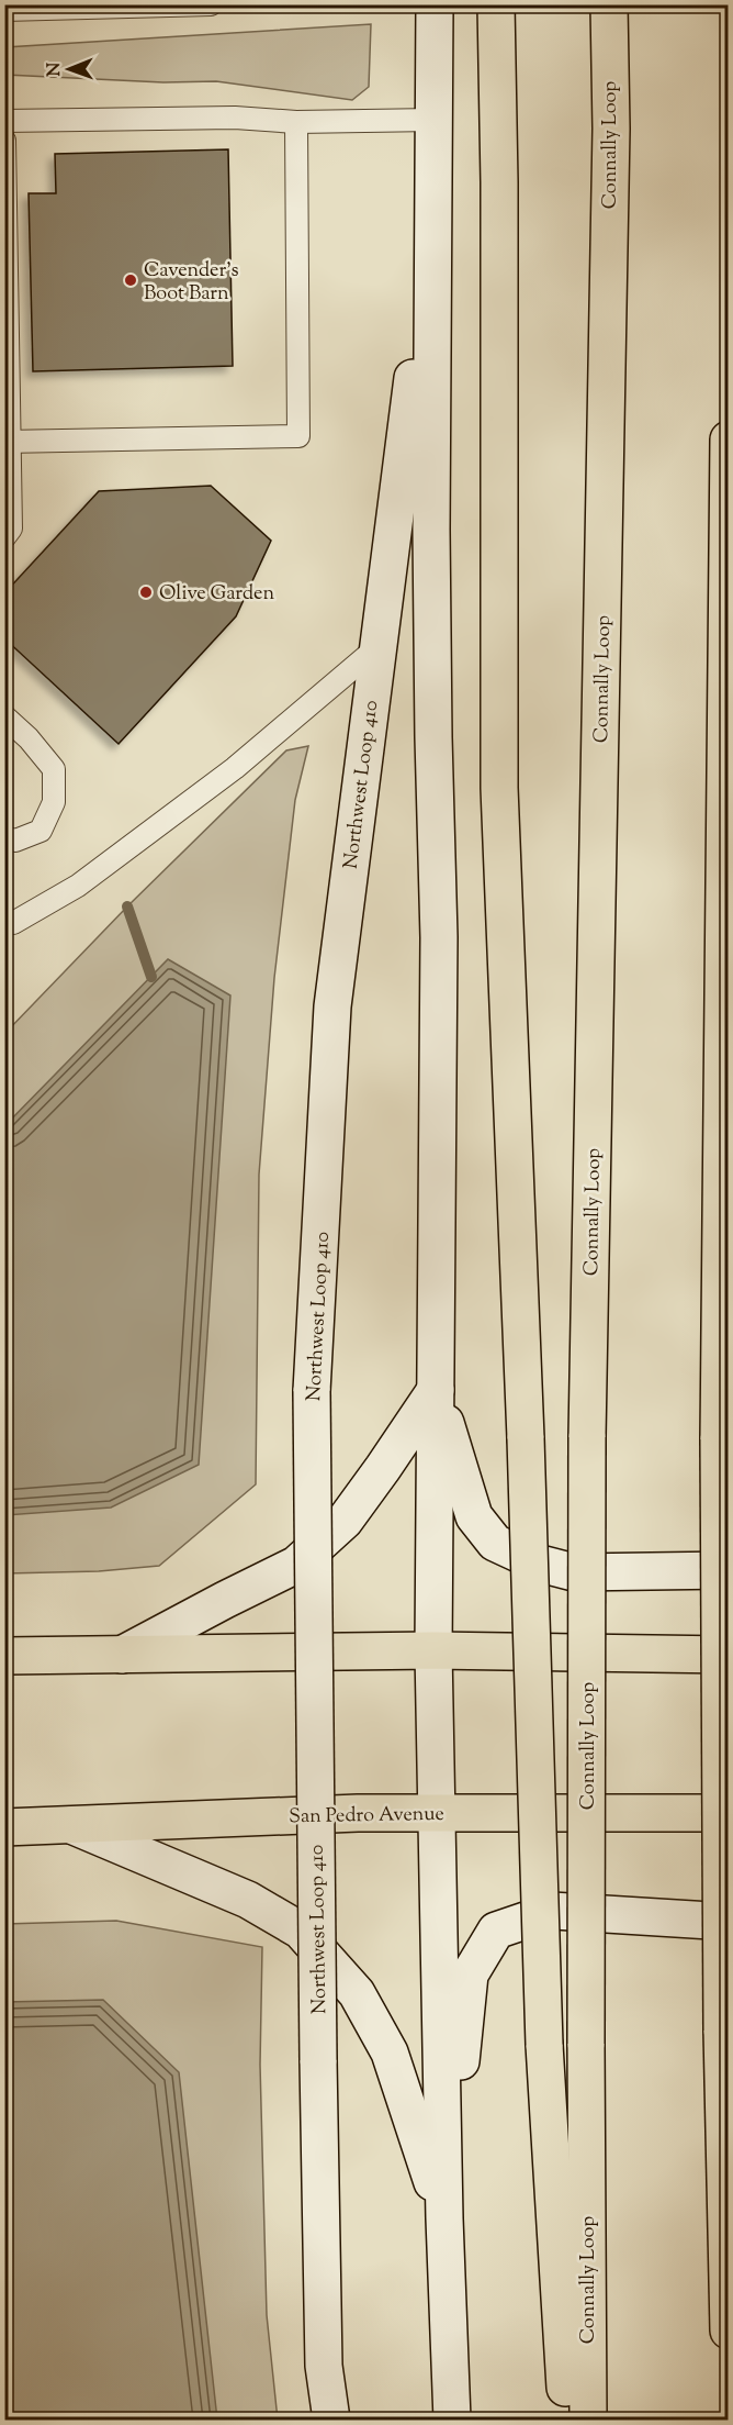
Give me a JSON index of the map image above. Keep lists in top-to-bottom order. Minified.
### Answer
{"streets":{"main road":["Connally Loop","Northwest Loop 410","San Pedro Avenue"]},"crossings":[["Northwest Loop 410","San Pedro Avenue"]],"places":["Cavender's Boot Barn","Olive Garden"],"north":"left"}
